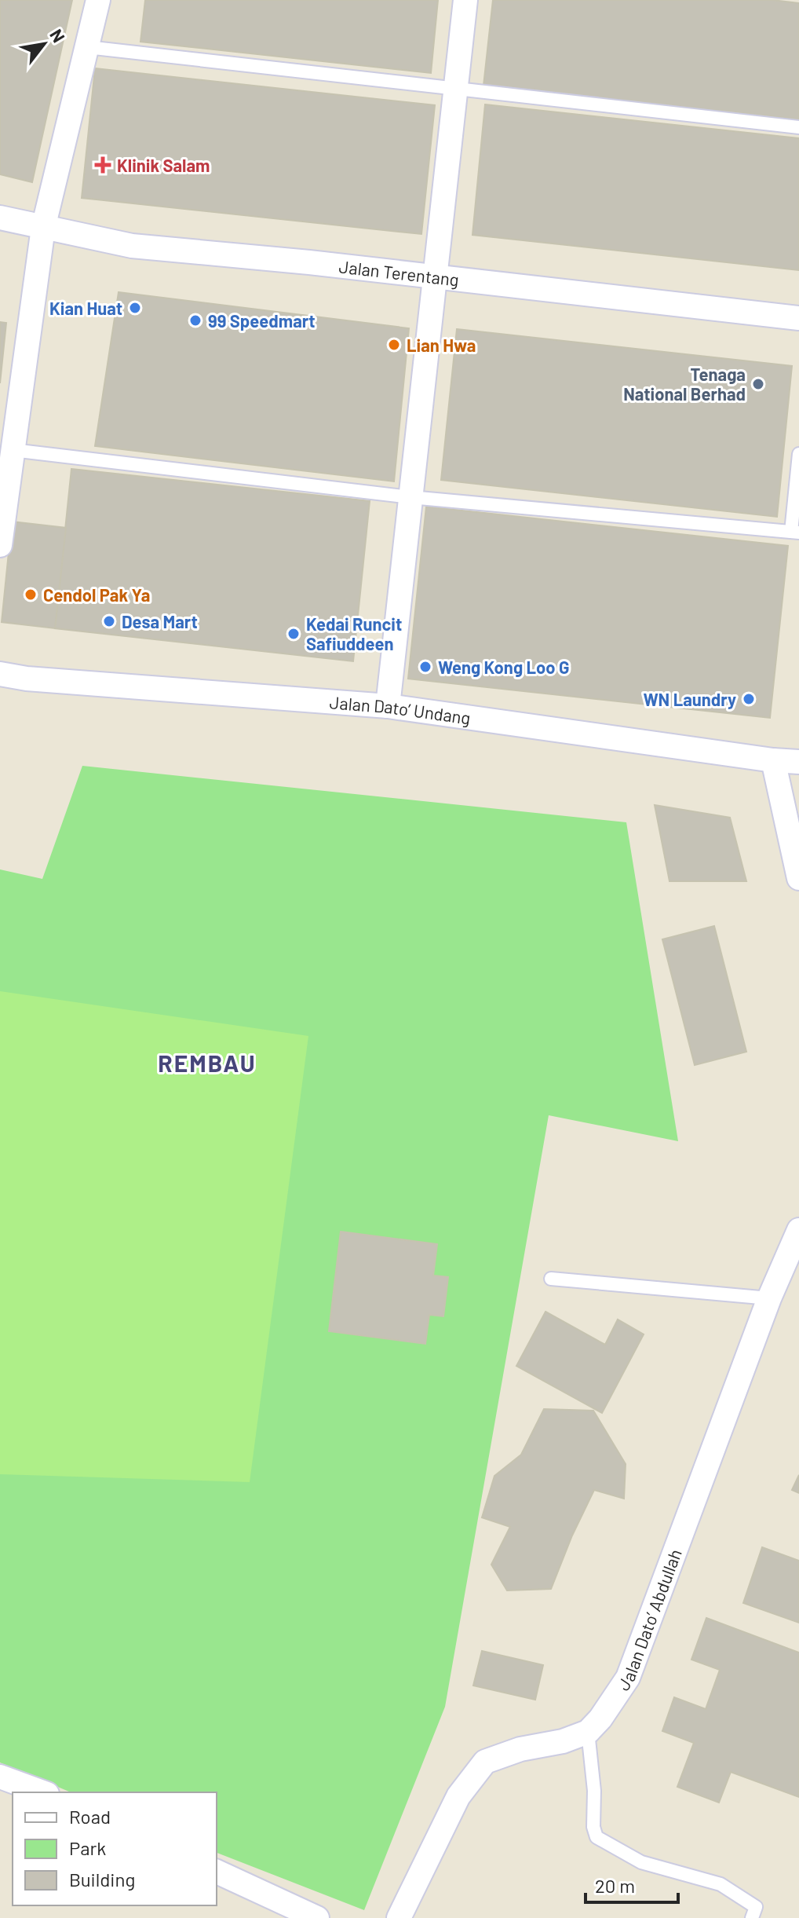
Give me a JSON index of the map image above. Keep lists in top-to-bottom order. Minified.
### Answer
{"streets":{"street":["Jalan Terentang","Jalan Dato’ Undang","Jalan Dato’ Abdullah"]},"districts":["REMBAU"],"places":{"health":["Klinik Salam"],"other":["Kian Huat","99 Speedmart","Lian Hwa","Tenaga National Berhad","Cendol Pak Ya","Desa Mart","Kedai Runcit Safiuddeen","Weng Kong Loo G","WN Laundry"]},"legend":["Road","Park","Building"],"scale_bar":"20 m","north":"top right"}
